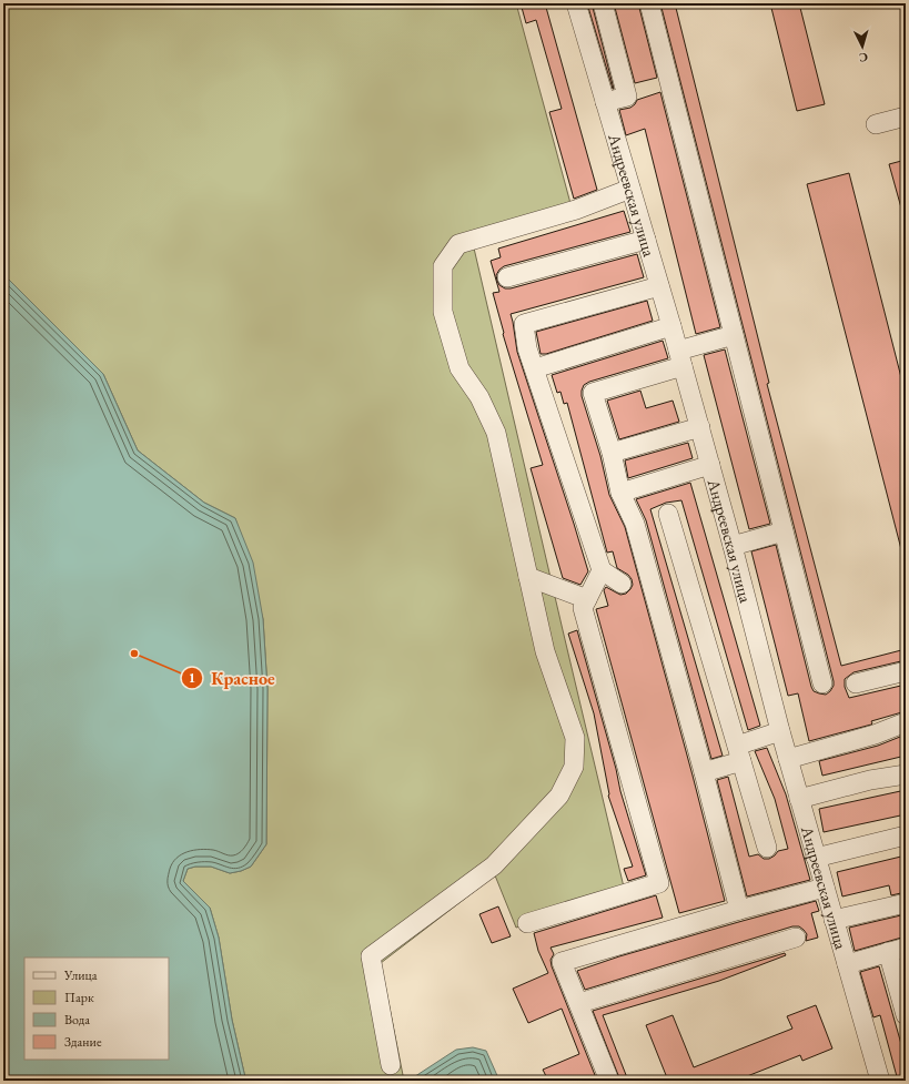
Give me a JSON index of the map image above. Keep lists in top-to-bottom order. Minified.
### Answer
{"streets":{"street":["Андреевская улица"]},"places":["Красное"],"legend":["Улица","Парк","Вода","Здание"],"north":"bottom"}
